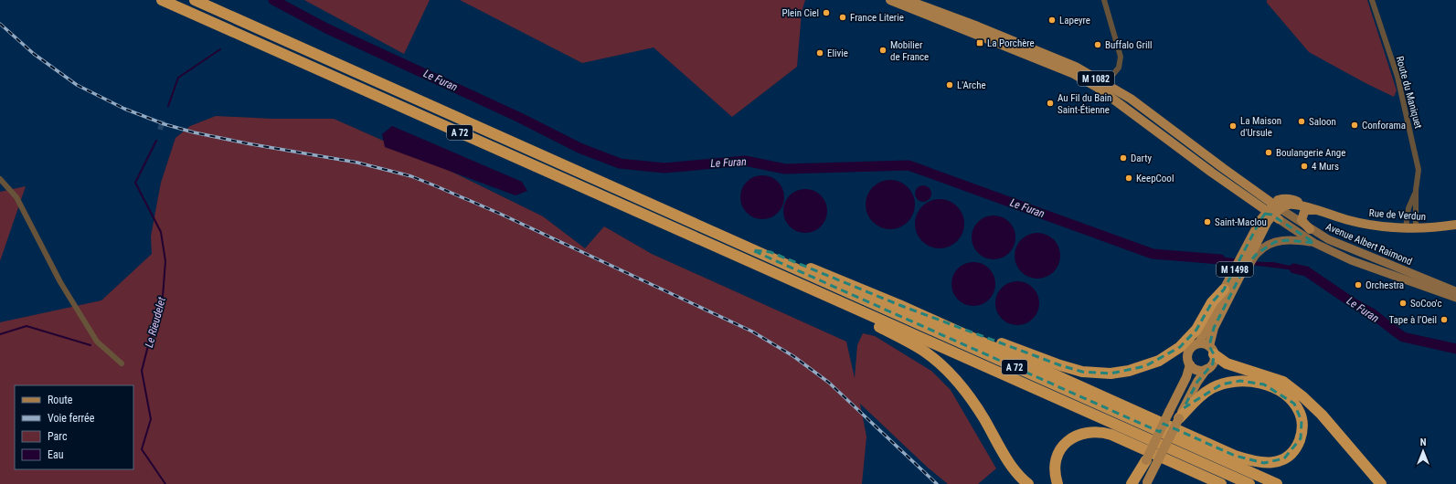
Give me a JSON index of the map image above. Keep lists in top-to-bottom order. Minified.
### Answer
{"streets":{"highway":["A 72"],"main road":["M 1082","Rue de Verdun","Avenue Albert Raimond","M 1498"],"street":["Route du Maniquet"]},"crossings":[["M 1082","Rue de Verdun"],["M 1082","Avenue Albert Raimond"],["M 1082","M 1498"],["Route du Maniquet","Rue de Verdun"],["Rue de Verdun","Avenue Albert Raimond"],["Rue de Verdun","M 1498"],["Avenue Albert Raimond","M 1498"]],"water":["Le Furan","Le Rieudelet"],"places":{"other":["Plein Ciel","France Literie","Lapeyre","Buffalo Grill","Mobilier de France","Elivie","L'Arche","Au Fil du Bain Saint-Étienne","Saloon","Conforama","La Maison d'Ursule","Boulangerie Ange","Darty","4 Murs","KeepCool","Saint-Maclou","Orchestra","SoCoo'c","Tape à l'Oeil"],"transit":["La Porchère"]},"legend":["Route","Voie ferrée","Parc","Eau"],"north":"top"}
